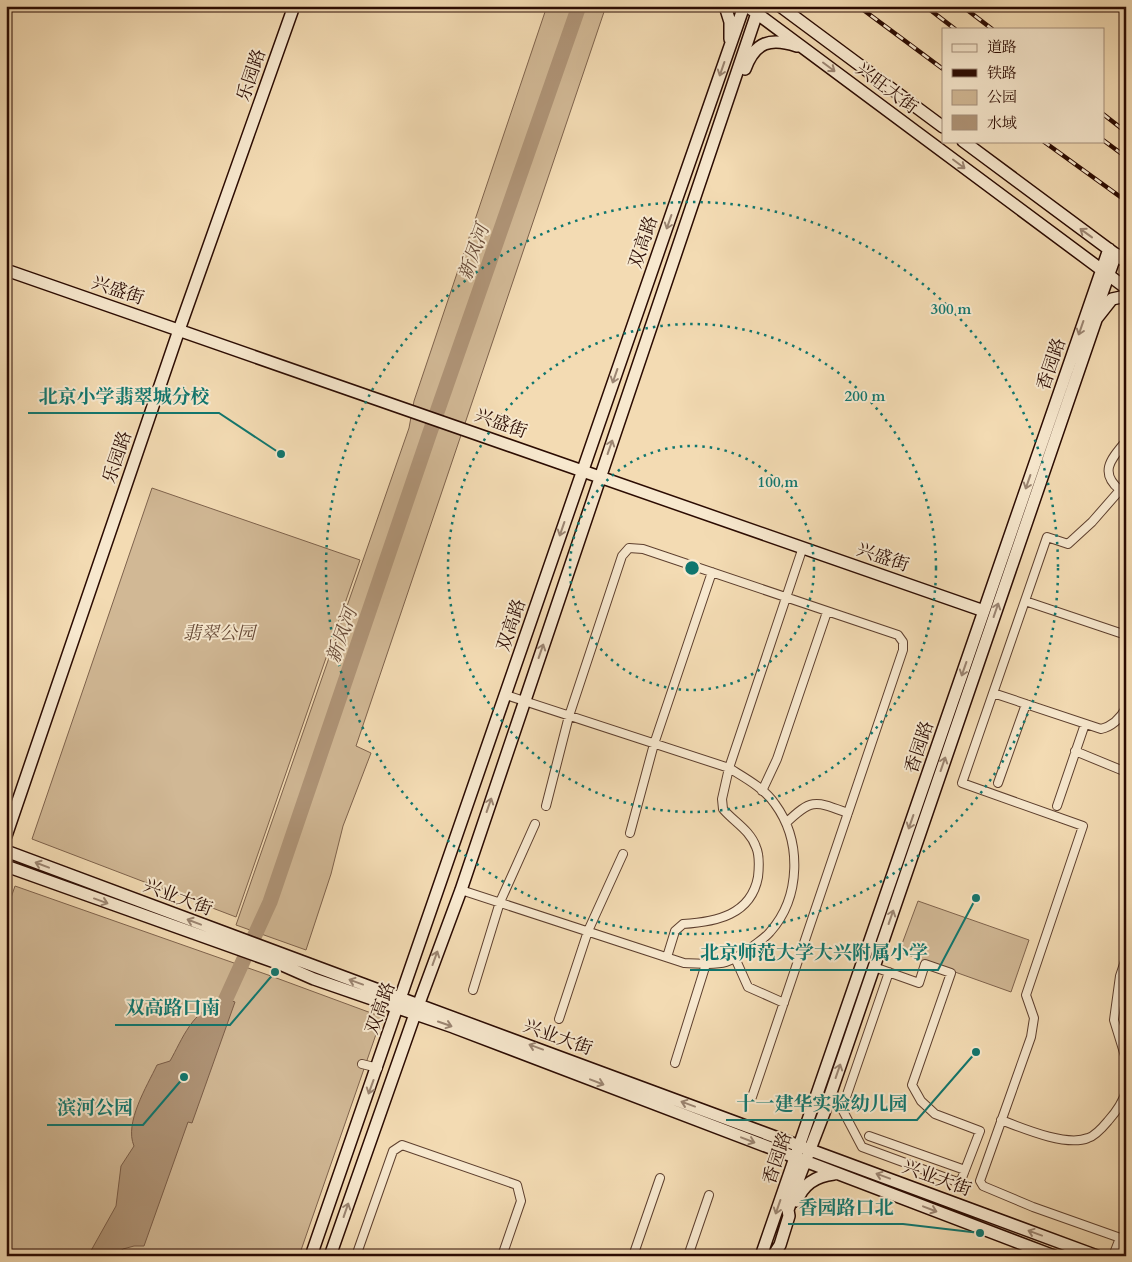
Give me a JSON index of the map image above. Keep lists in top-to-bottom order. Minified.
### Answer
{"streets":{"street":["乐园路","兴旺大街","双高路","兴盛街","香园路","兴业大街"]},"crossings":[["乐园路","兴盛街"],["兴旺大街","双高路"],["兴旺大街","香园路"],["双高路","兴盛街"],["双高路","兴业大街"],["兴盛街","香园路"],["香园路","兴业大街"]],"water":["新凤河"],"parks":["翡翠公园"],"places":["北京小学翡翠城分校","北京师范大学大兴附属小学","双高路口南","十一建华实验幼儿园","滨河公园","香园路口北"],"legend":["道路","铁路","公园","水域"],"rings":["300 m","200 m","100 m"]}
